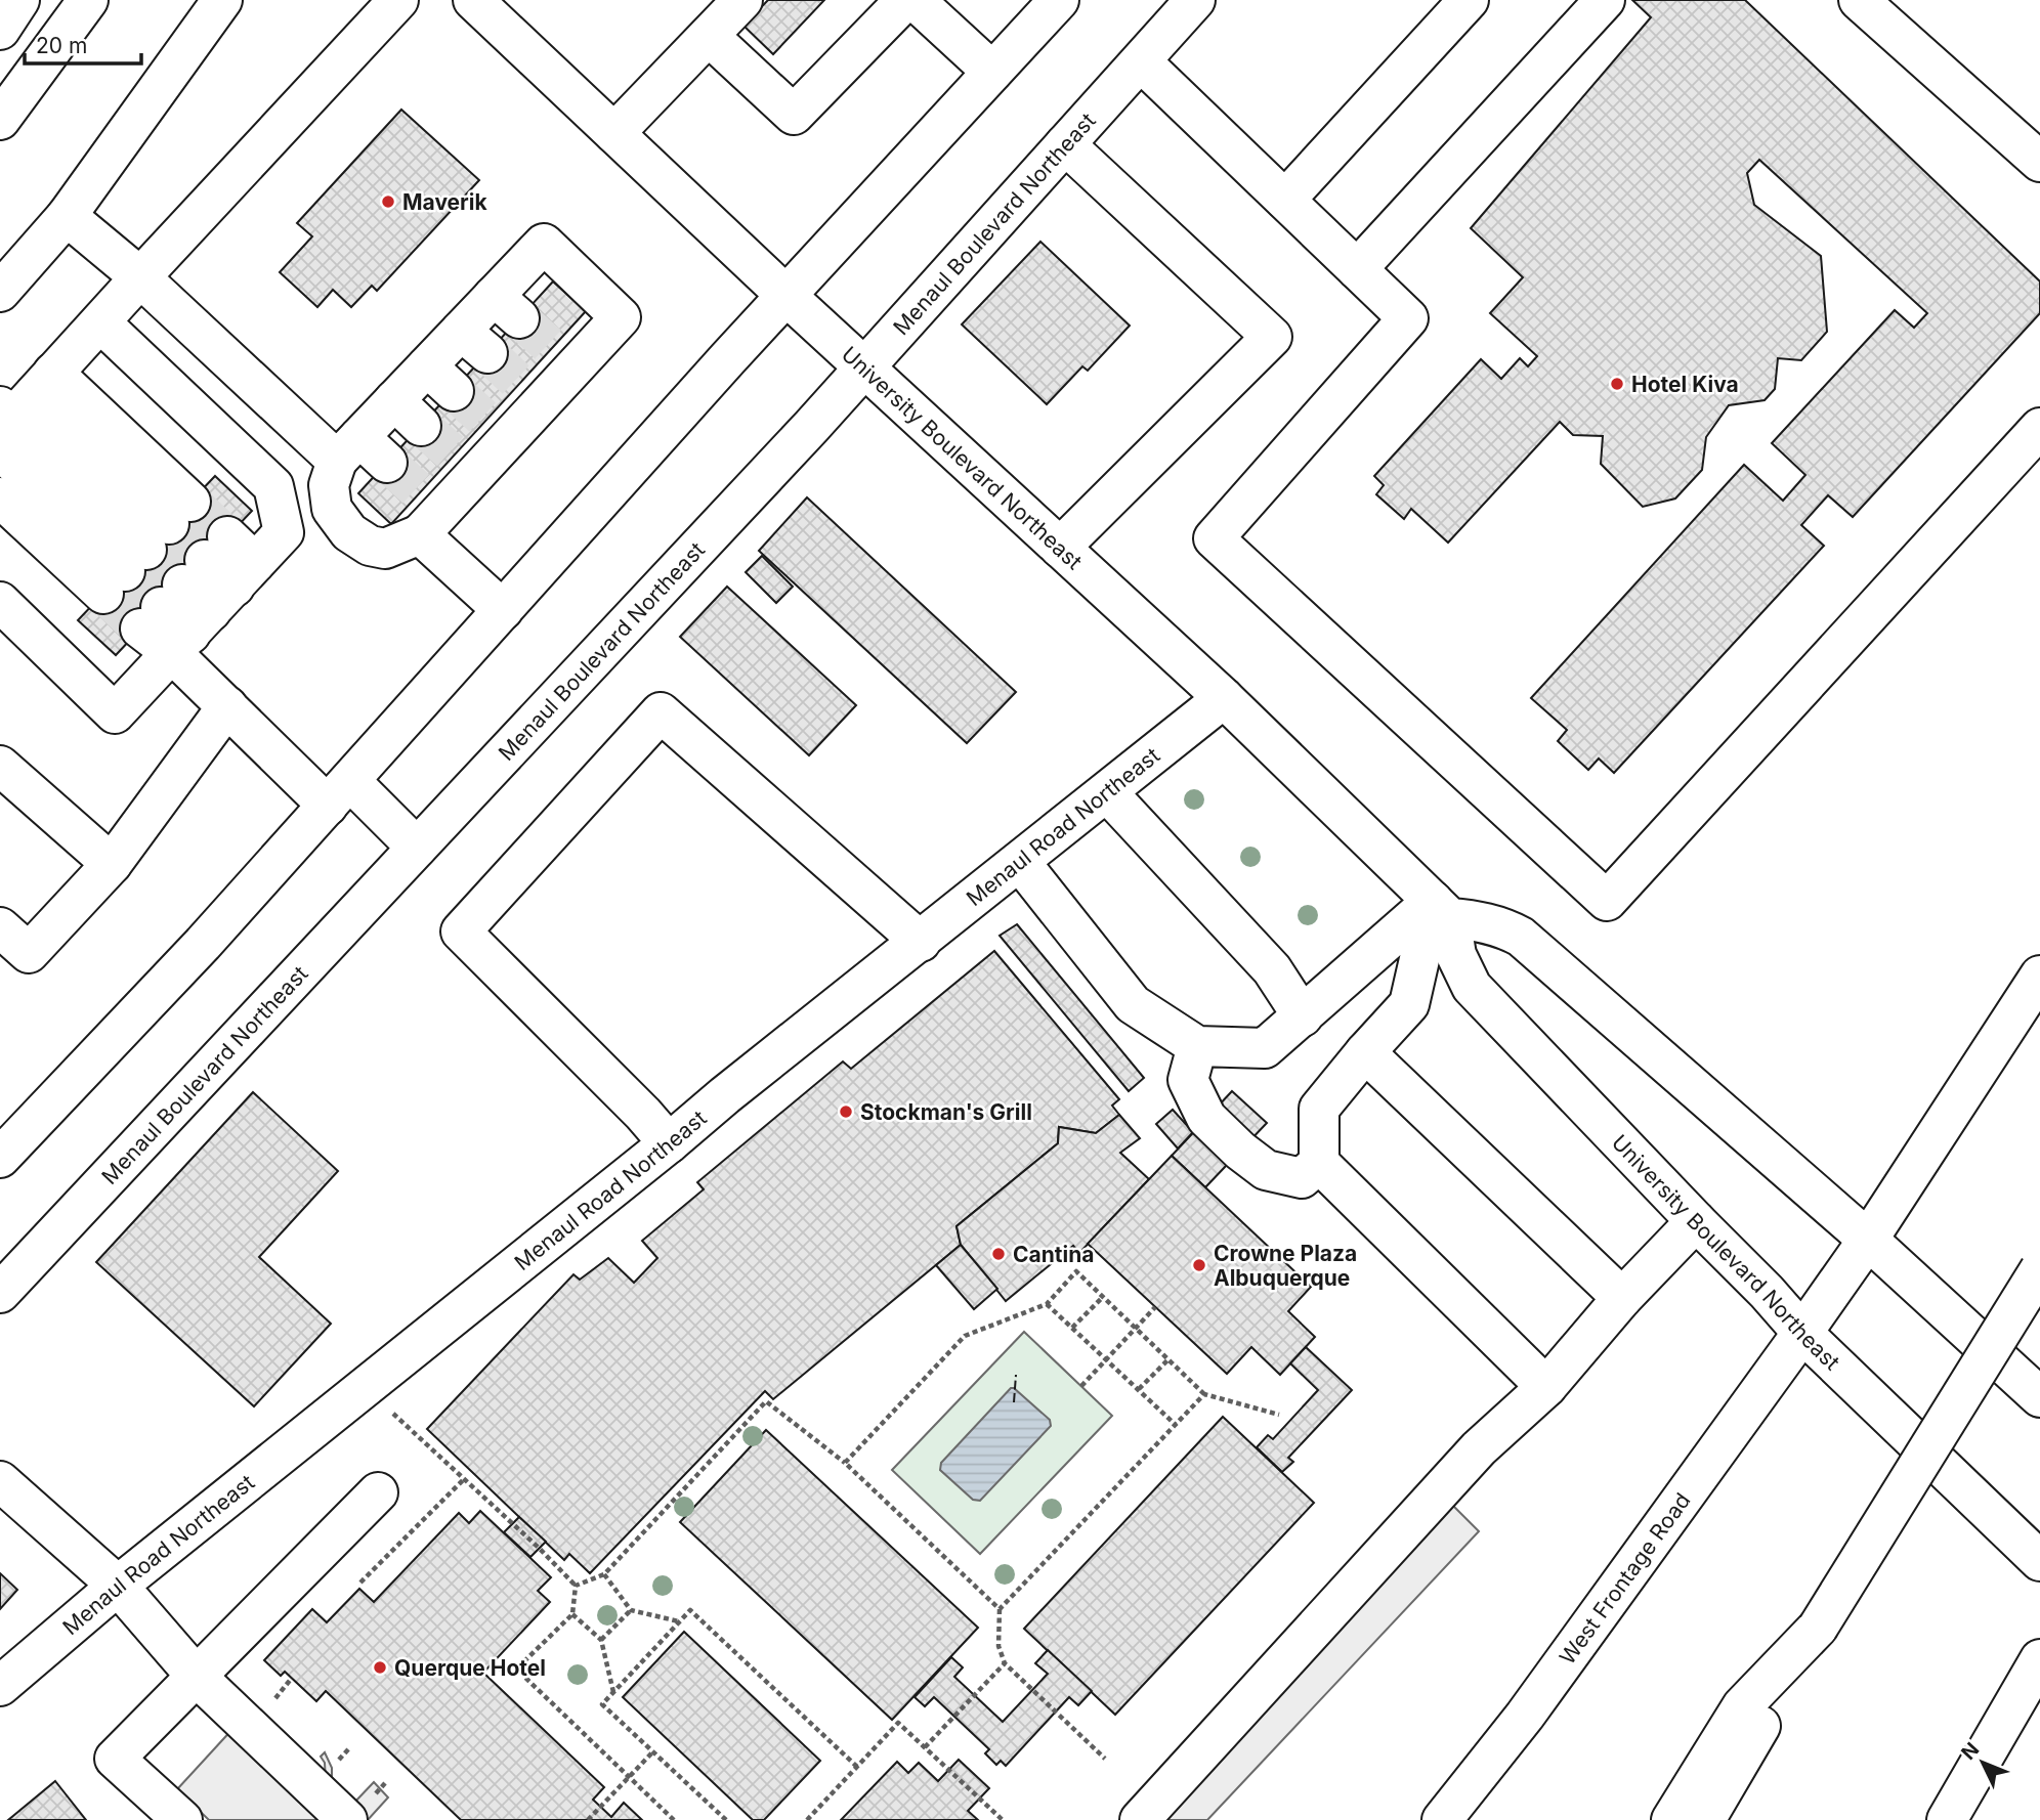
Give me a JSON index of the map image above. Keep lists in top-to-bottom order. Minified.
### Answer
{"streets":{"main road":["Menaul Boulevard Northeast","University Boulevard Northeast","Menaul Road Northeast","West Frontage Road"]},"crossings":[["Menaul Boulevard Northeast","University Boulevard Northeast"],["University Boulevard Northeast","Menaul Road Northeast"],["University Boulevard Northeast","West Frontage Road"]],"places":["Maverik","Hotel Kiva","Stockman's Grill","Cantina","Crowne Plaza Albuquerque","Querque Hotel"],"scale_bar":"20 m","north":"top left"}
